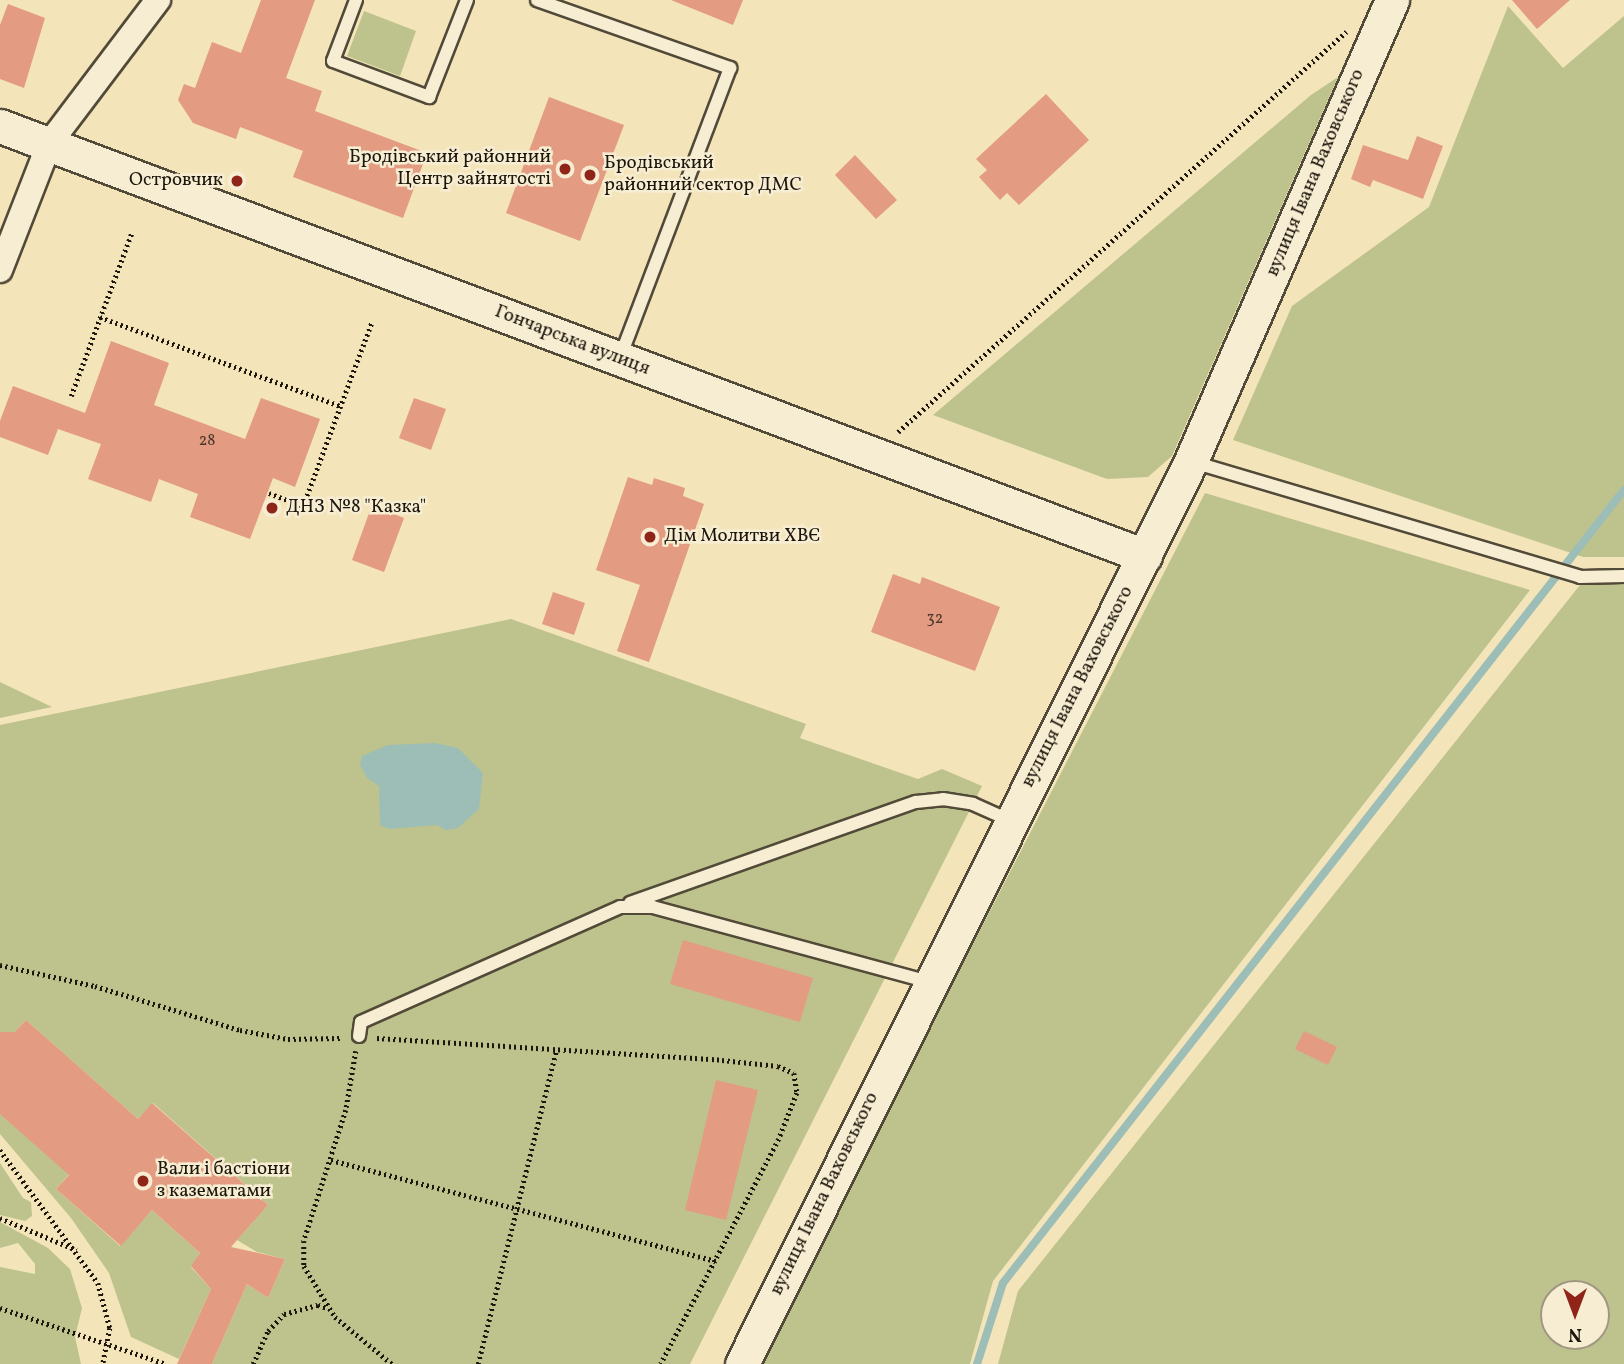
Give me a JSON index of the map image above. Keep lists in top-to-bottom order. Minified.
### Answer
{"streets":{"main road":["вулиця Івана Ваховського","Гончарська вулиця"]},"crossings":[["вулиця Івана Ваховського","Гончарська вулиця"]],"places":["Бродівський районний Центр зайнятості","Бродівський районний сектор ДМС","Островчик","ДНЗ №8 \"Казка\"","Дім Молитви ХВЄ","Вали і бастіони з казематами"],"house_numbers":["28","32"],"north":"bottom"}
